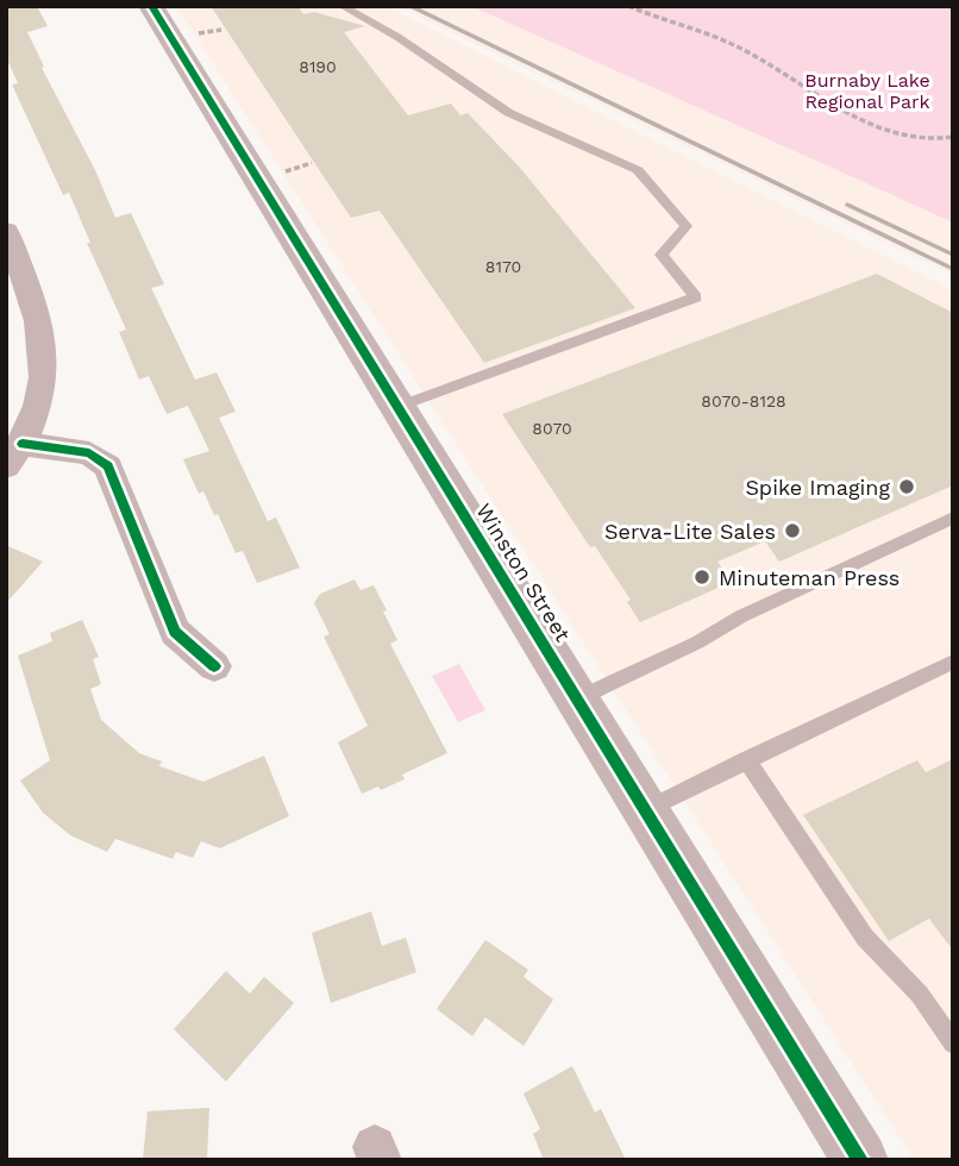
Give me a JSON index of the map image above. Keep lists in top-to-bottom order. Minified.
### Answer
{"streets":{"street":["Winston Street"]},"parks":["Burnaby Lake Regional Park"],"places":["Spike Imaging","Serva-Lite Sales","Minuteman Press"],"house_numbers":["8190","8170","8070-8128","8070"]}
